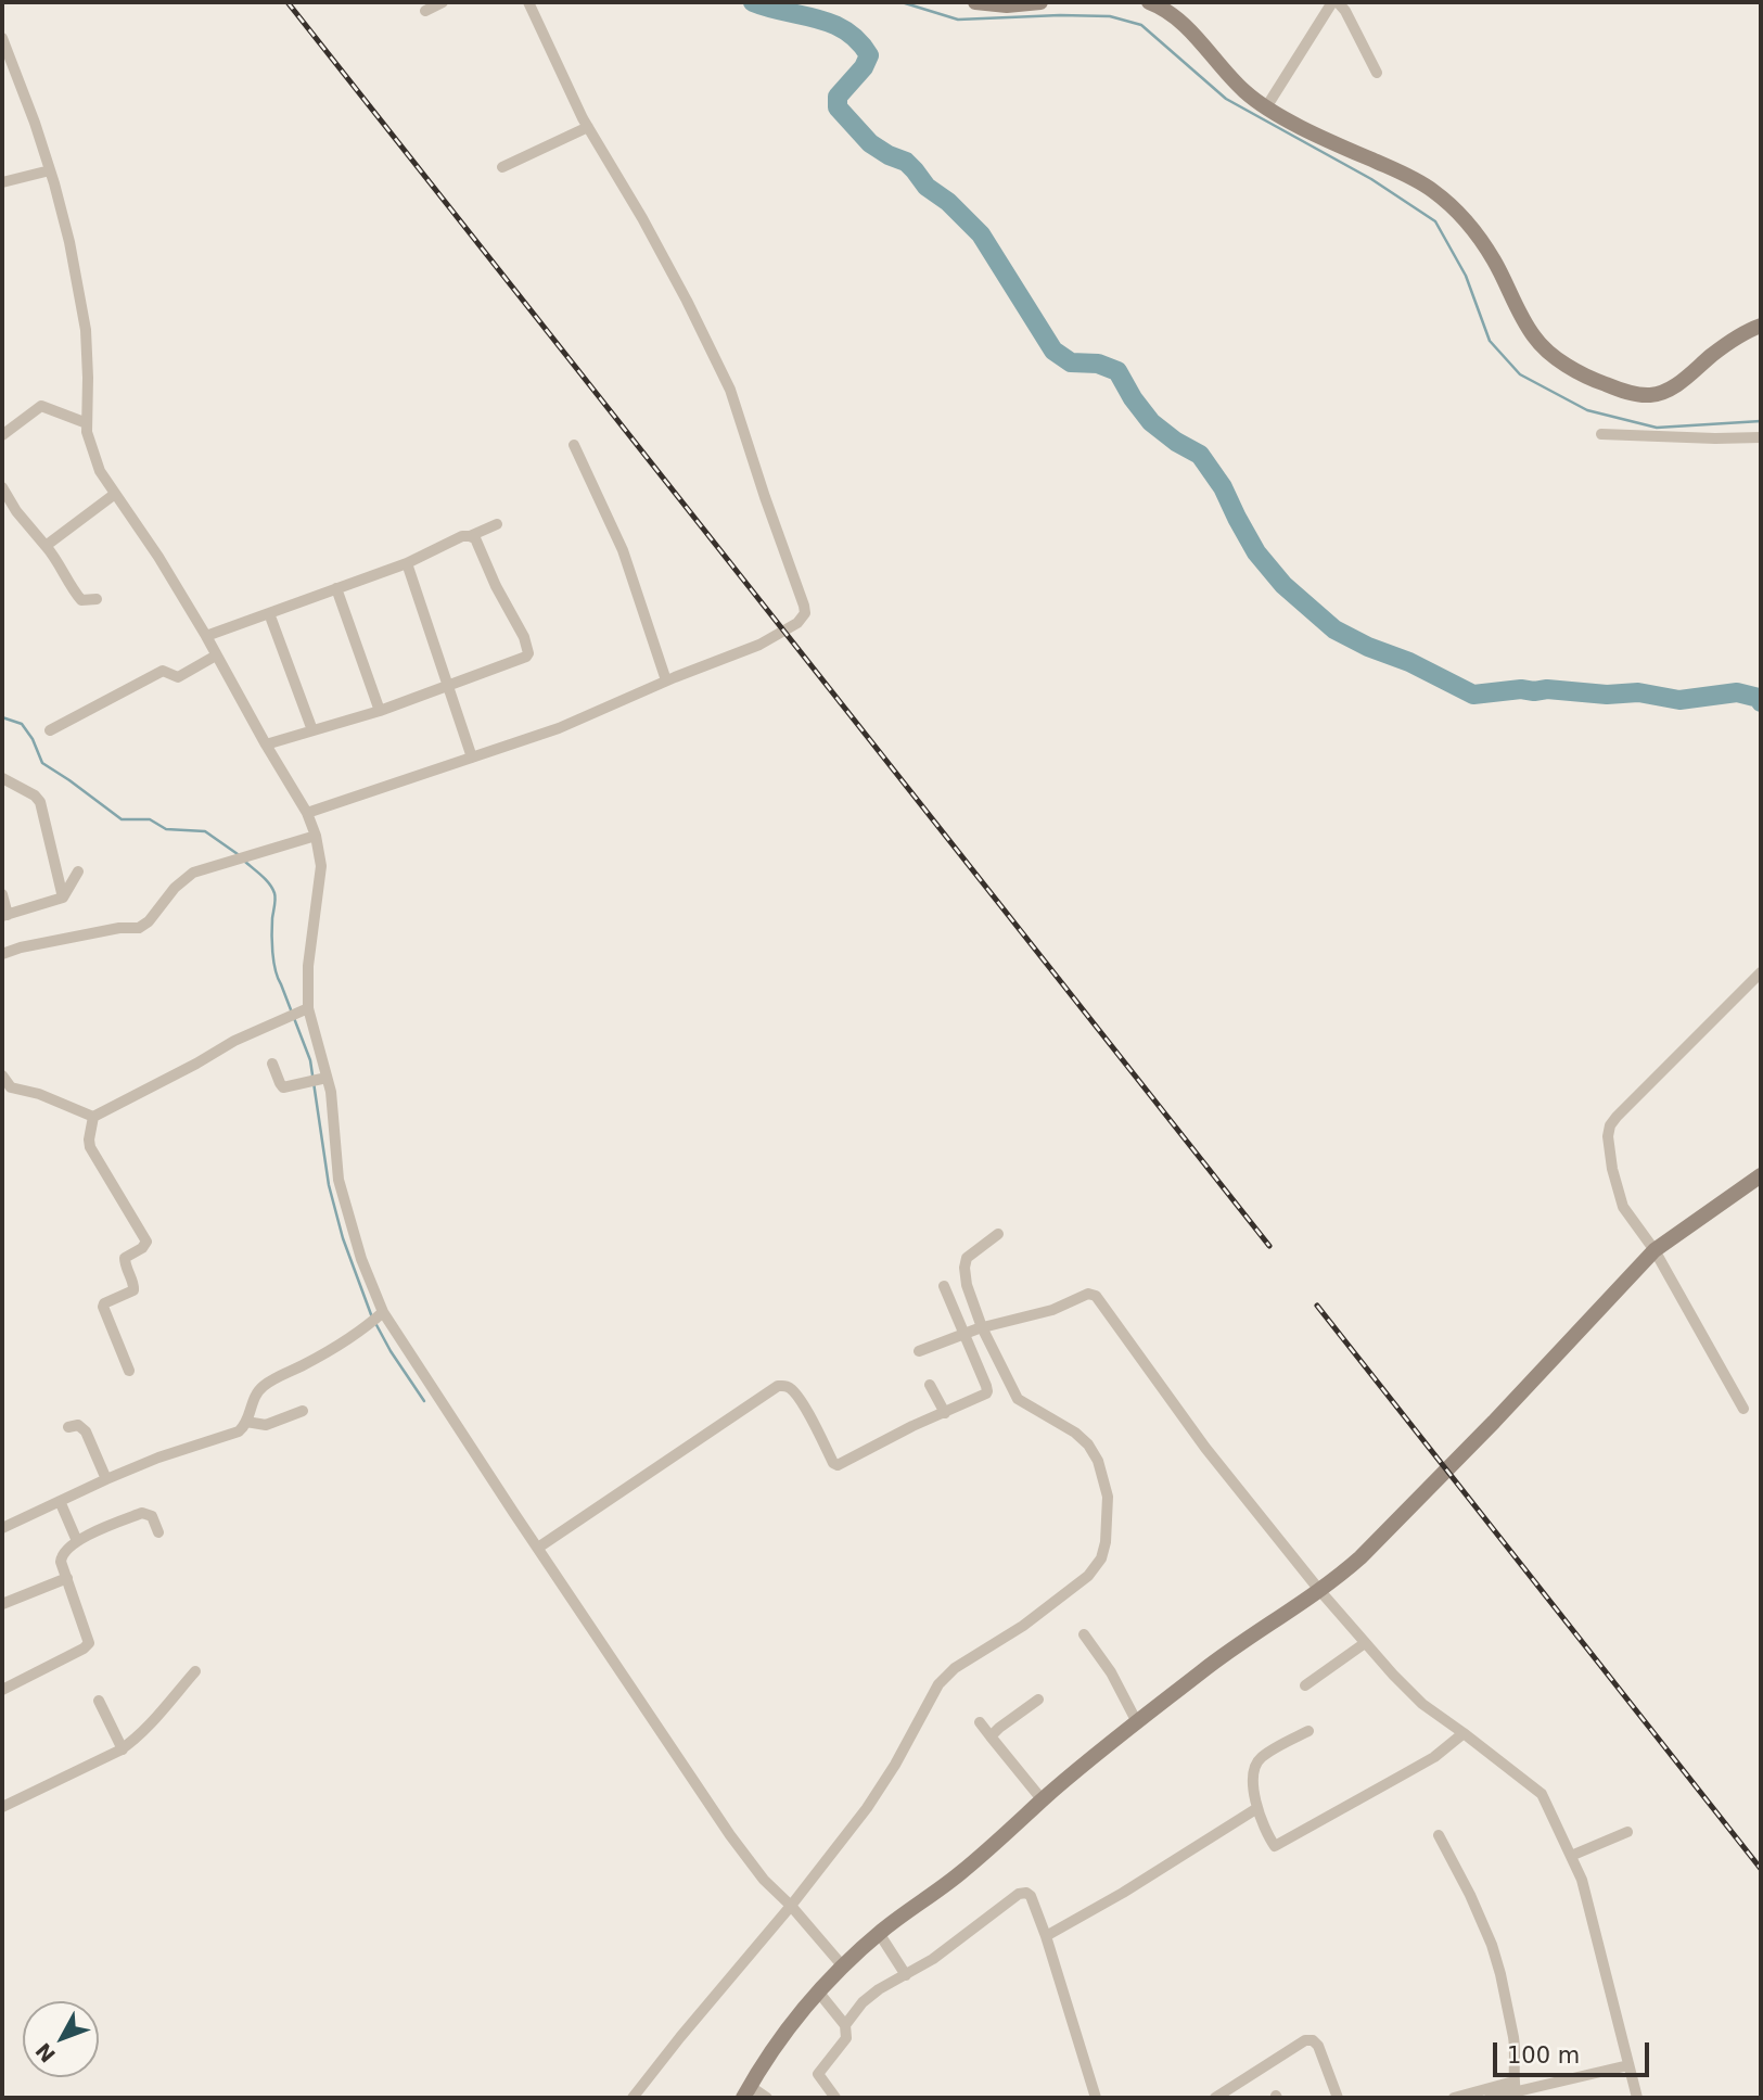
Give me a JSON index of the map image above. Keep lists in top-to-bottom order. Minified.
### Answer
{"scale_bar":"100 m","north":"bottom left"}
